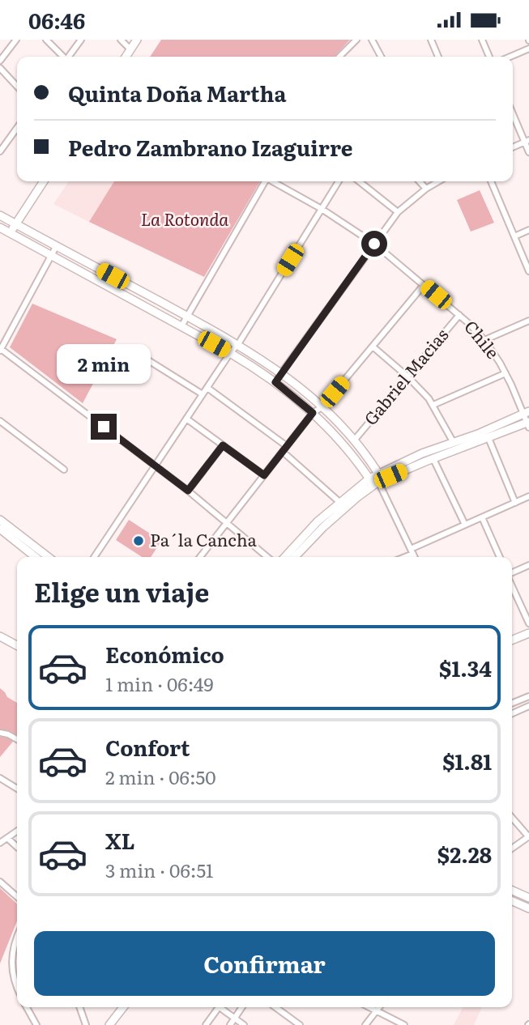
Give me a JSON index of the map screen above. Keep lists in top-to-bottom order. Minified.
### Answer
{"streets":{"street":["Chile","Gabriel Macias"]},"crossings":[["Chile","Gabriel Macias"]],"parks":["La Rotonda"],"places":["Pa´la Cancha"],"page":{"status":"06:46","banner":["Quinta Doña Martha","Pedro Zambrano Izaguirre"],"bubble":"2 min","heading":"Elige un viaje","list":[{"name":"Económico","note":"1 min · 06:49","value":"$1.34"},{"name":"Confort","note":"2 min · 06:50","value":"$1.81"},{"name":"XL","note":"3 min · 06:51","value":"$2.28"}],"buttons":"Confirmar"}}
